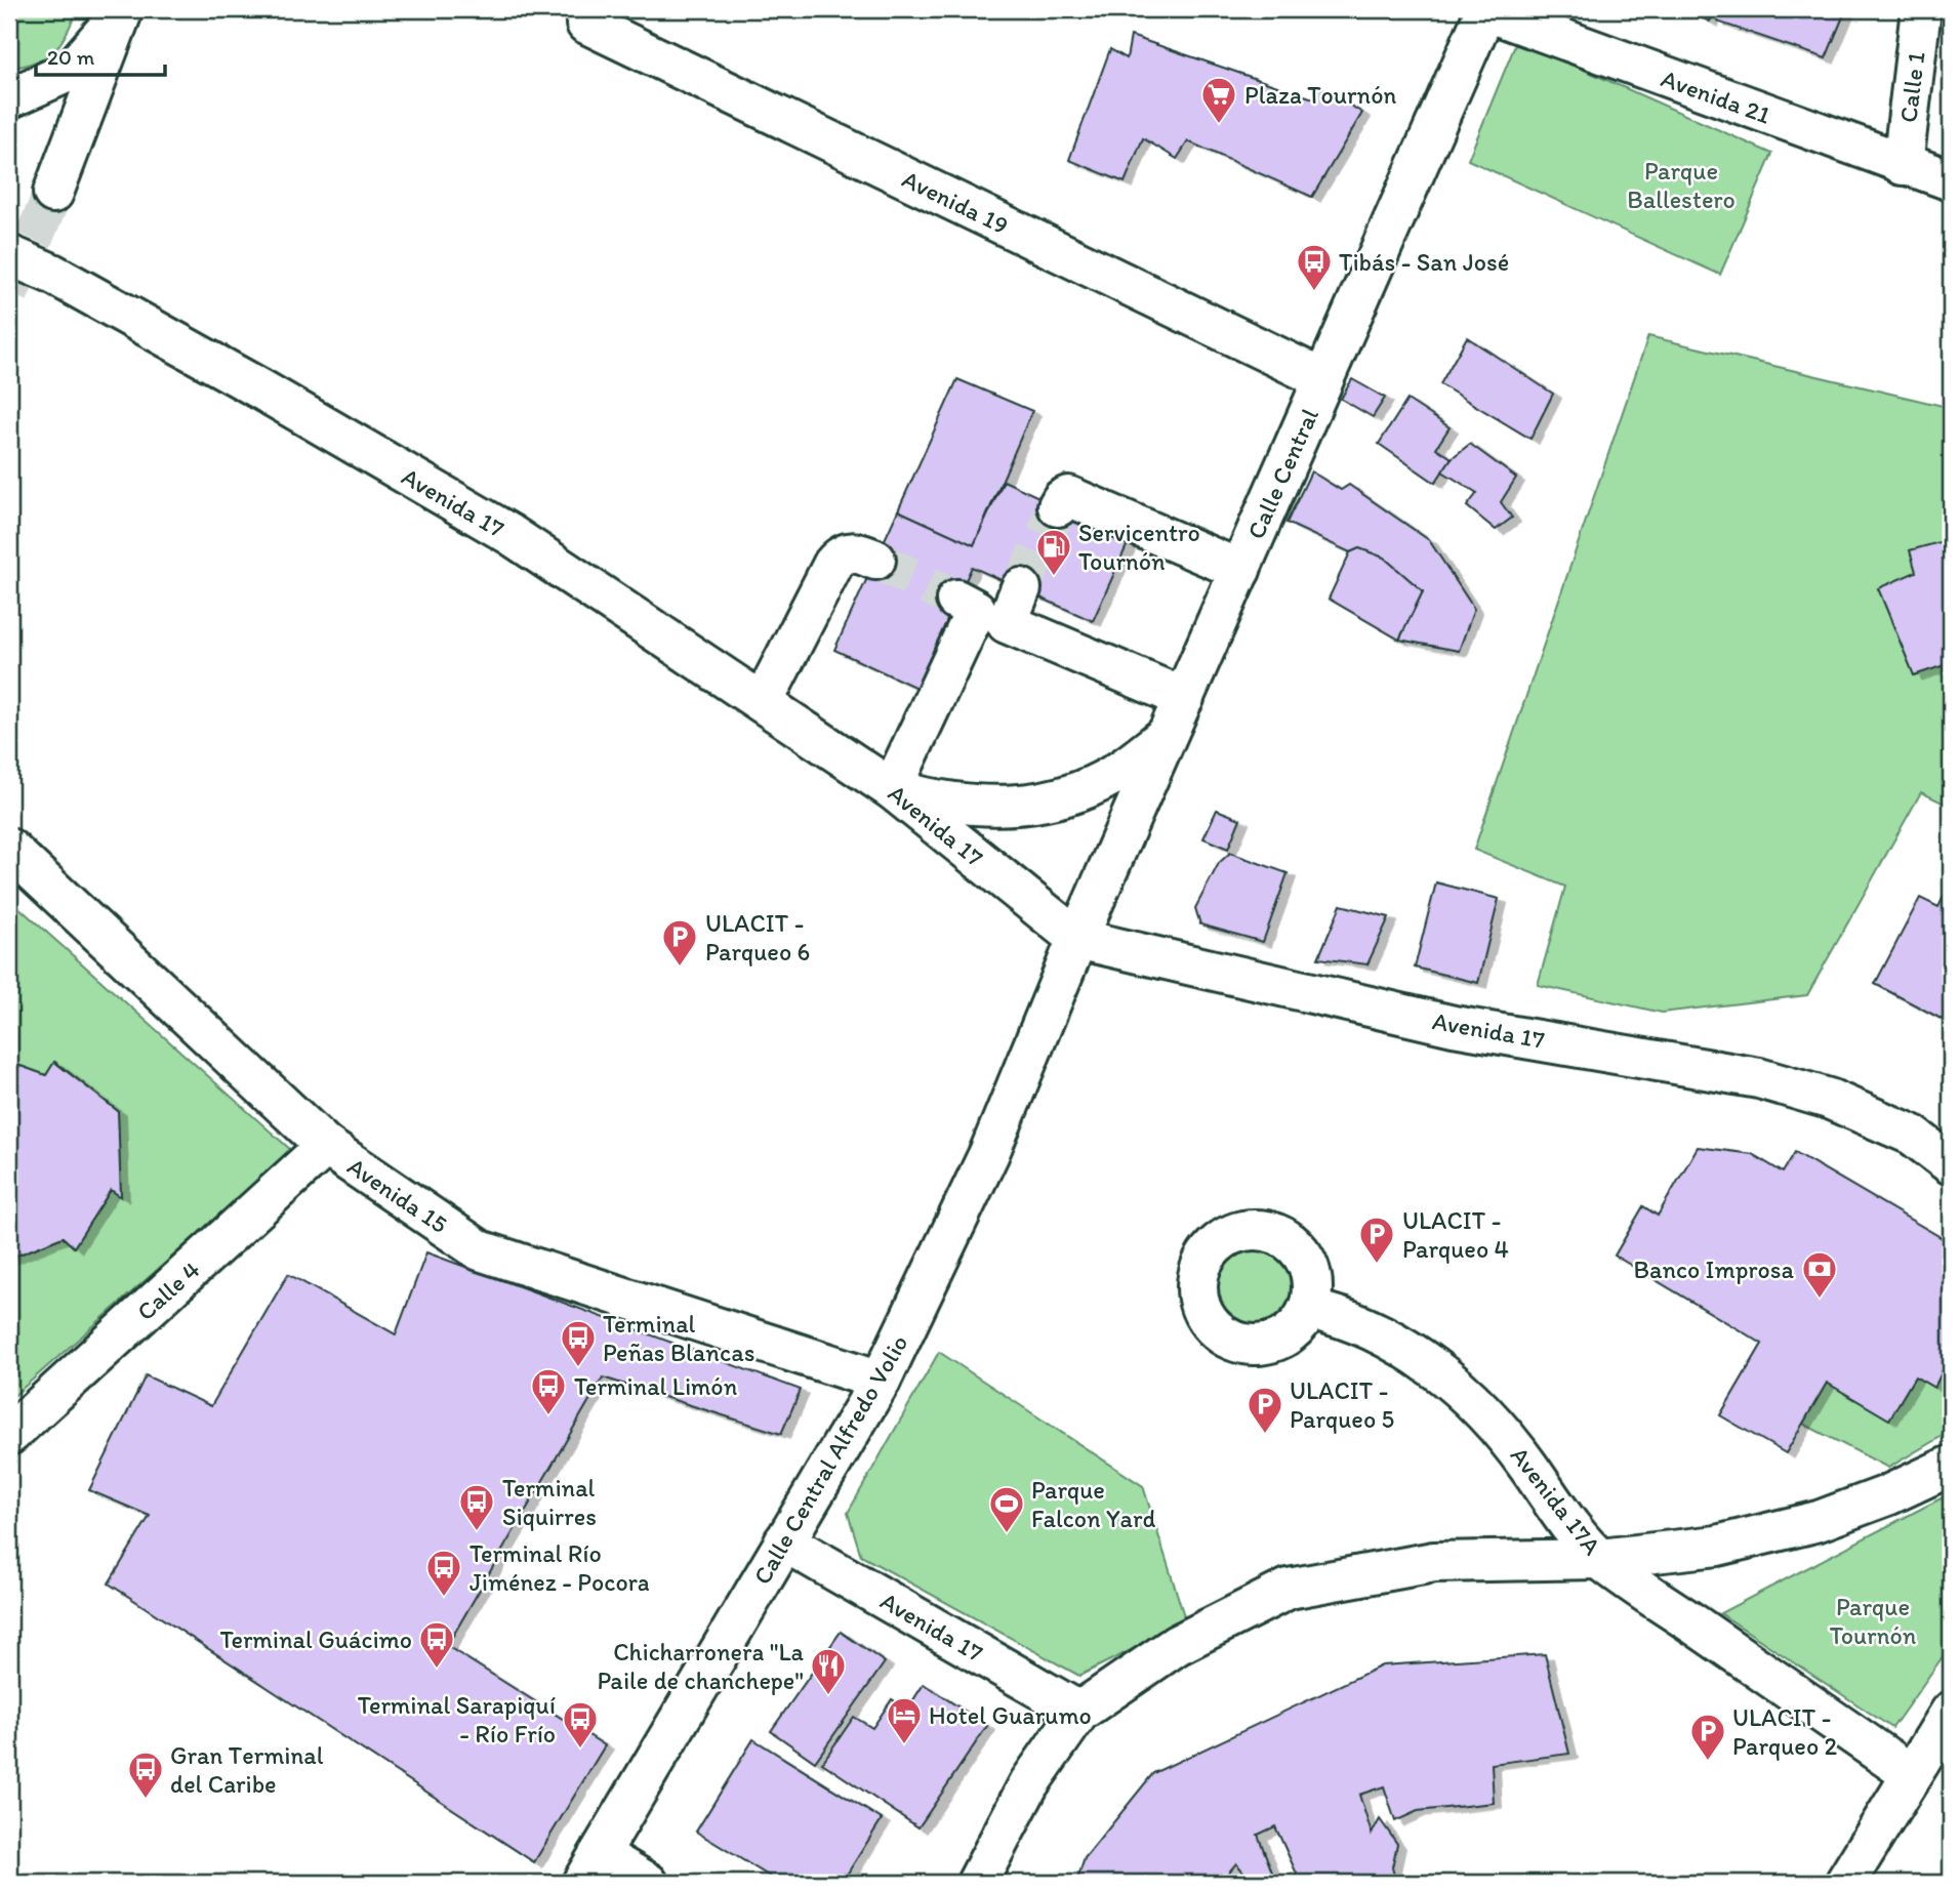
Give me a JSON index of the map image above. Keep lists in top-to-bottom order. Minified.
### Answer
{"streets":{"street":["Calle 1","Avenida 21","Avenida 19","Calle Central","Avenida 17","Avenida 15","Calle 4","Calle Central Alfredo Volio","Avenida 17A"]},"crossings":[["Calle 1","Avenida 21"],["Avenida 21","Calle Central"],["Avenida 19","Calle Central"],["Calle Central","Avenida 17"],["Calle Central","Calle Central Alfredo Volio"],["Avenida 17","Calle Central Alfredo Volio"],["Avenida 15","Calle 4"],["Avenida 15","Calle Central Alfredo Volio"]],"parks":["Parque Ballestero","Parque Tournón"],"places":{"supermarket":["Plaza Tournón"],"bus stop":["Tibás - San José","Terminal Peñas Blancas","Terminal Limón","Terminal Siquirres","Terminal Río Jiménez - Pocora","Terminal Guácimo","Terminal Sarapiquí - Río Frío","Gran Terminal del Caribe"],"fuel station":["Servicentro Tournón"],"parking":["ULACIT - Parqueo 6","ULACIT - Parqueo 4","ULACIT - Parqueo 5","ULACIT - Parqueo 2"],"bank":["Banco Improsa"],"sports":["Parque Falcon Yard"],"restaurant":["Chicharronera \"La Paile de chanchepe\""],"hotel":["Hotel Guarumo"]},"scale_bar":"20 m"}
